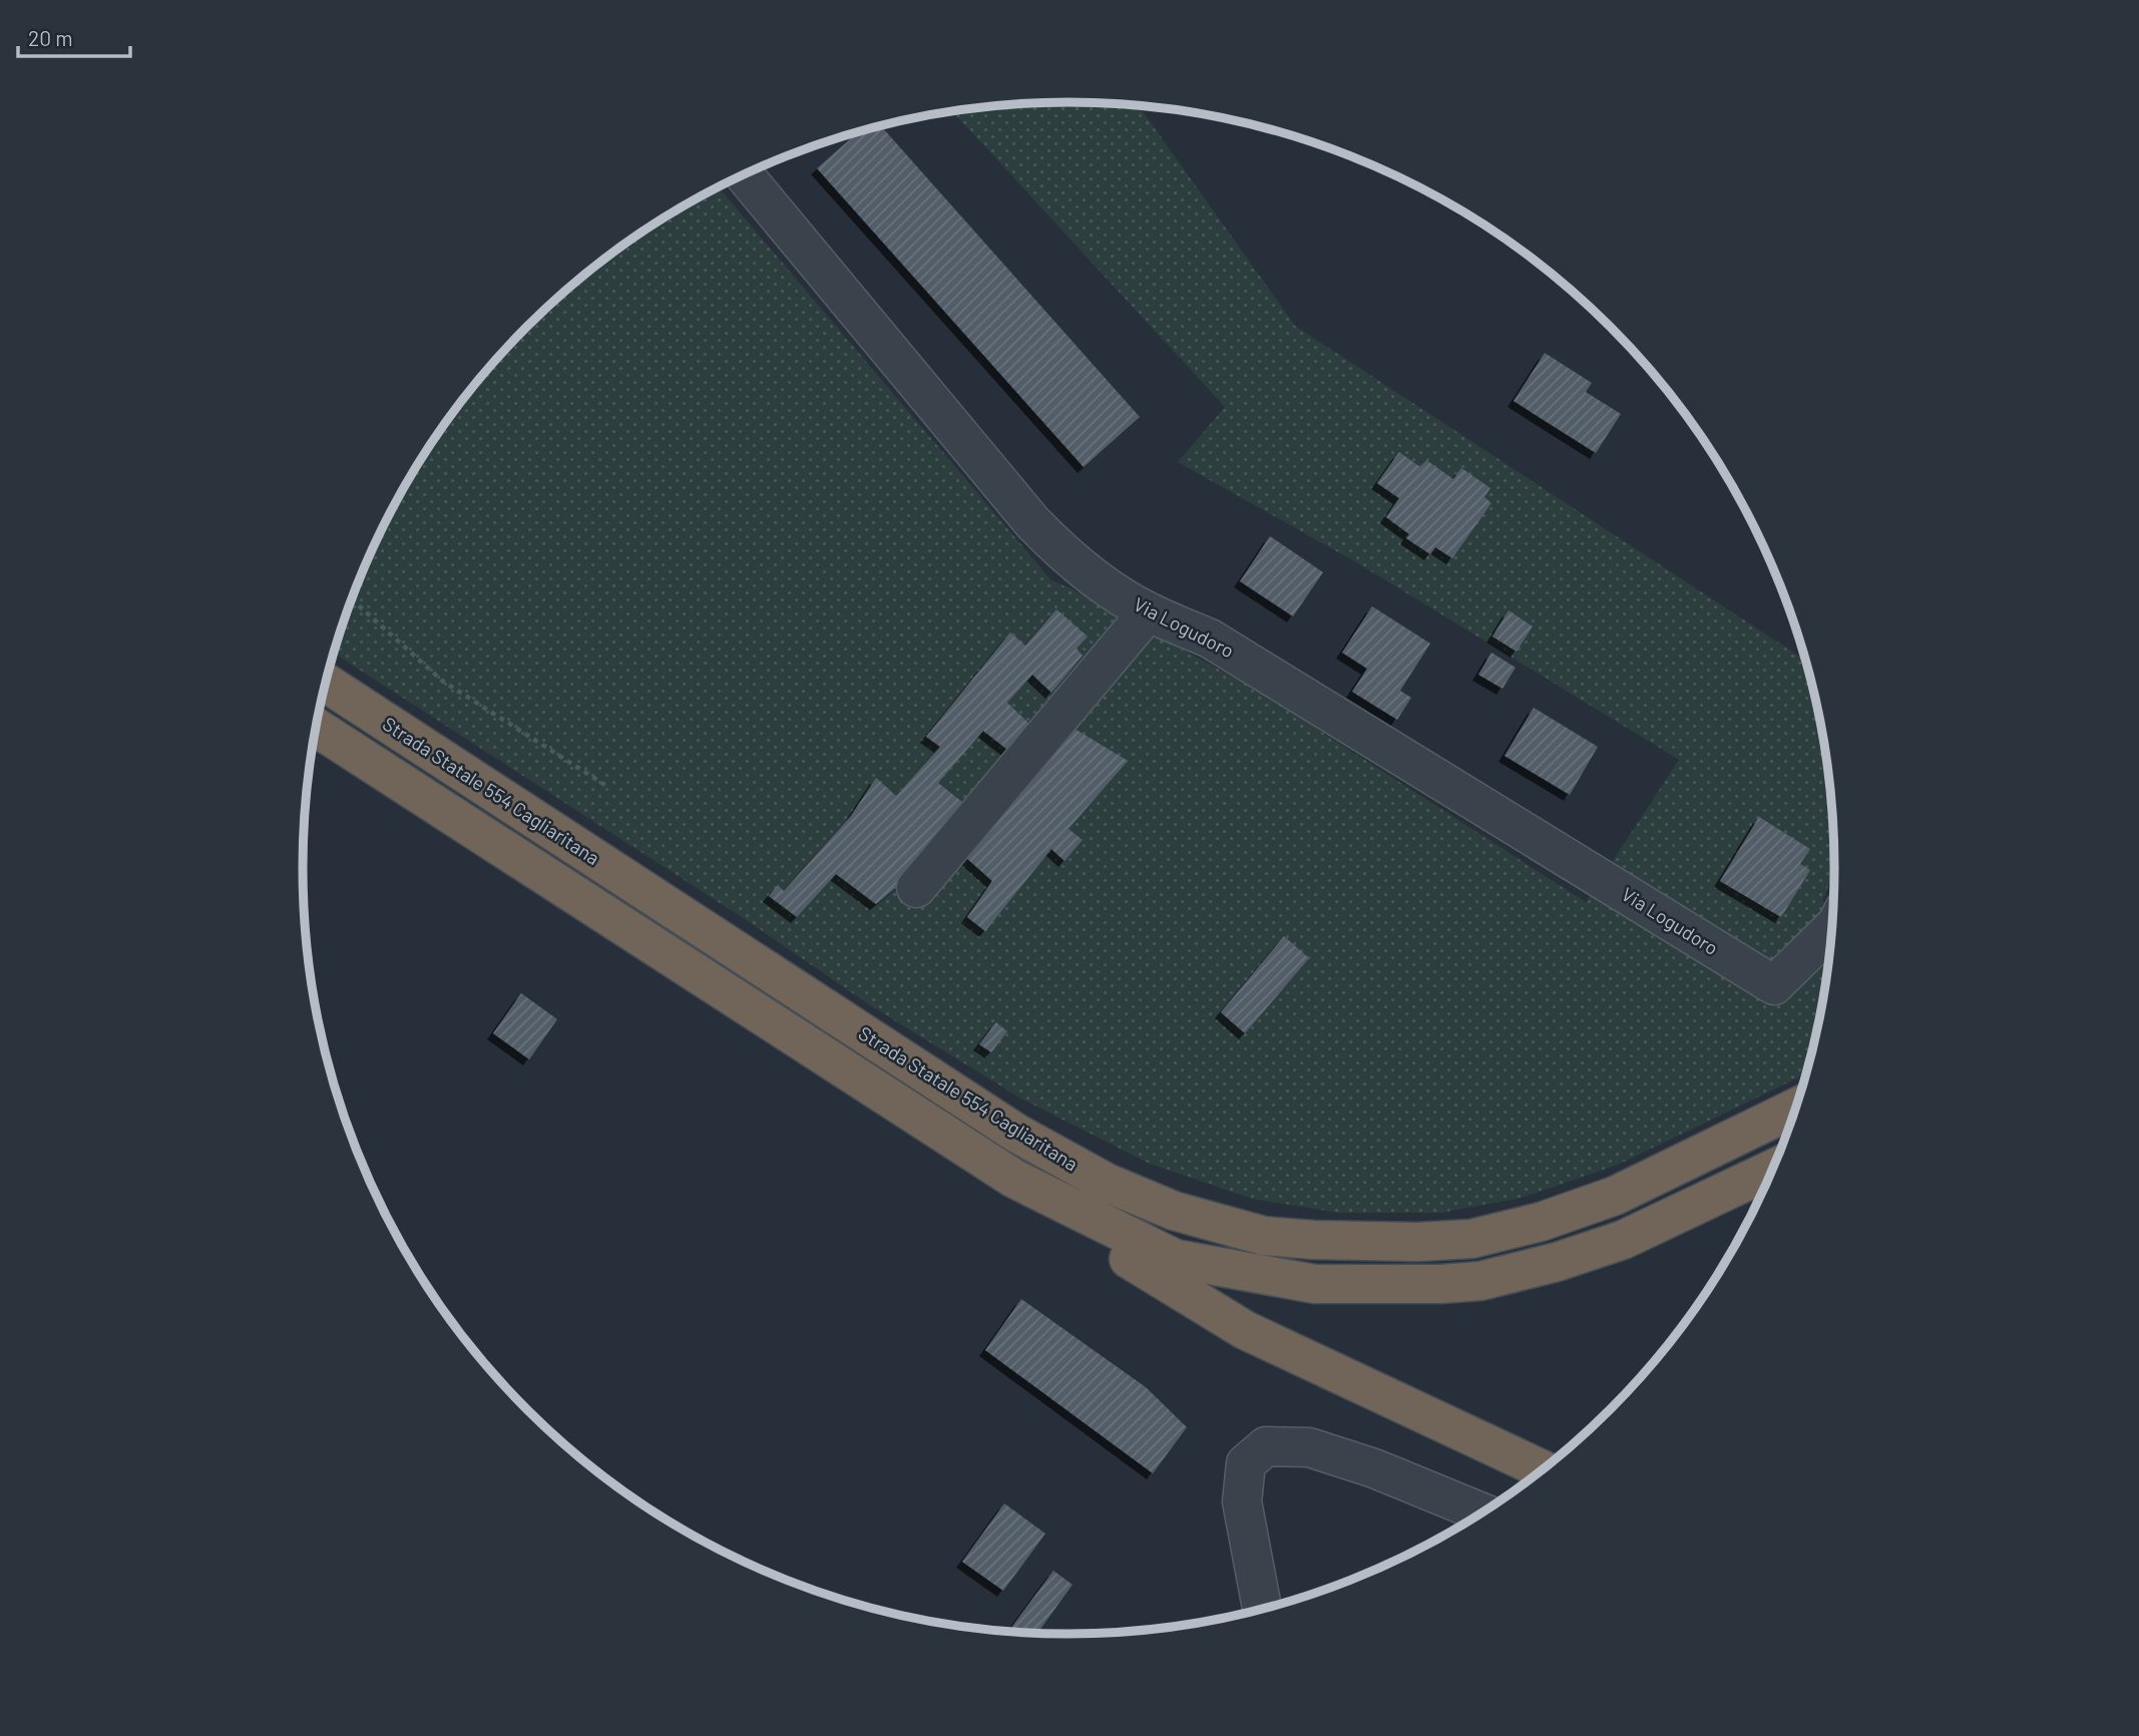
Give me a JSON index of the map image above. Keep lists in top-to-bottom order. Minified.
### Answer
{"streets":{"highway":["Strada Statale 554 Cagliaritana"],"street":["Via Logudoro"]},"scale_bar":"20 m"}
